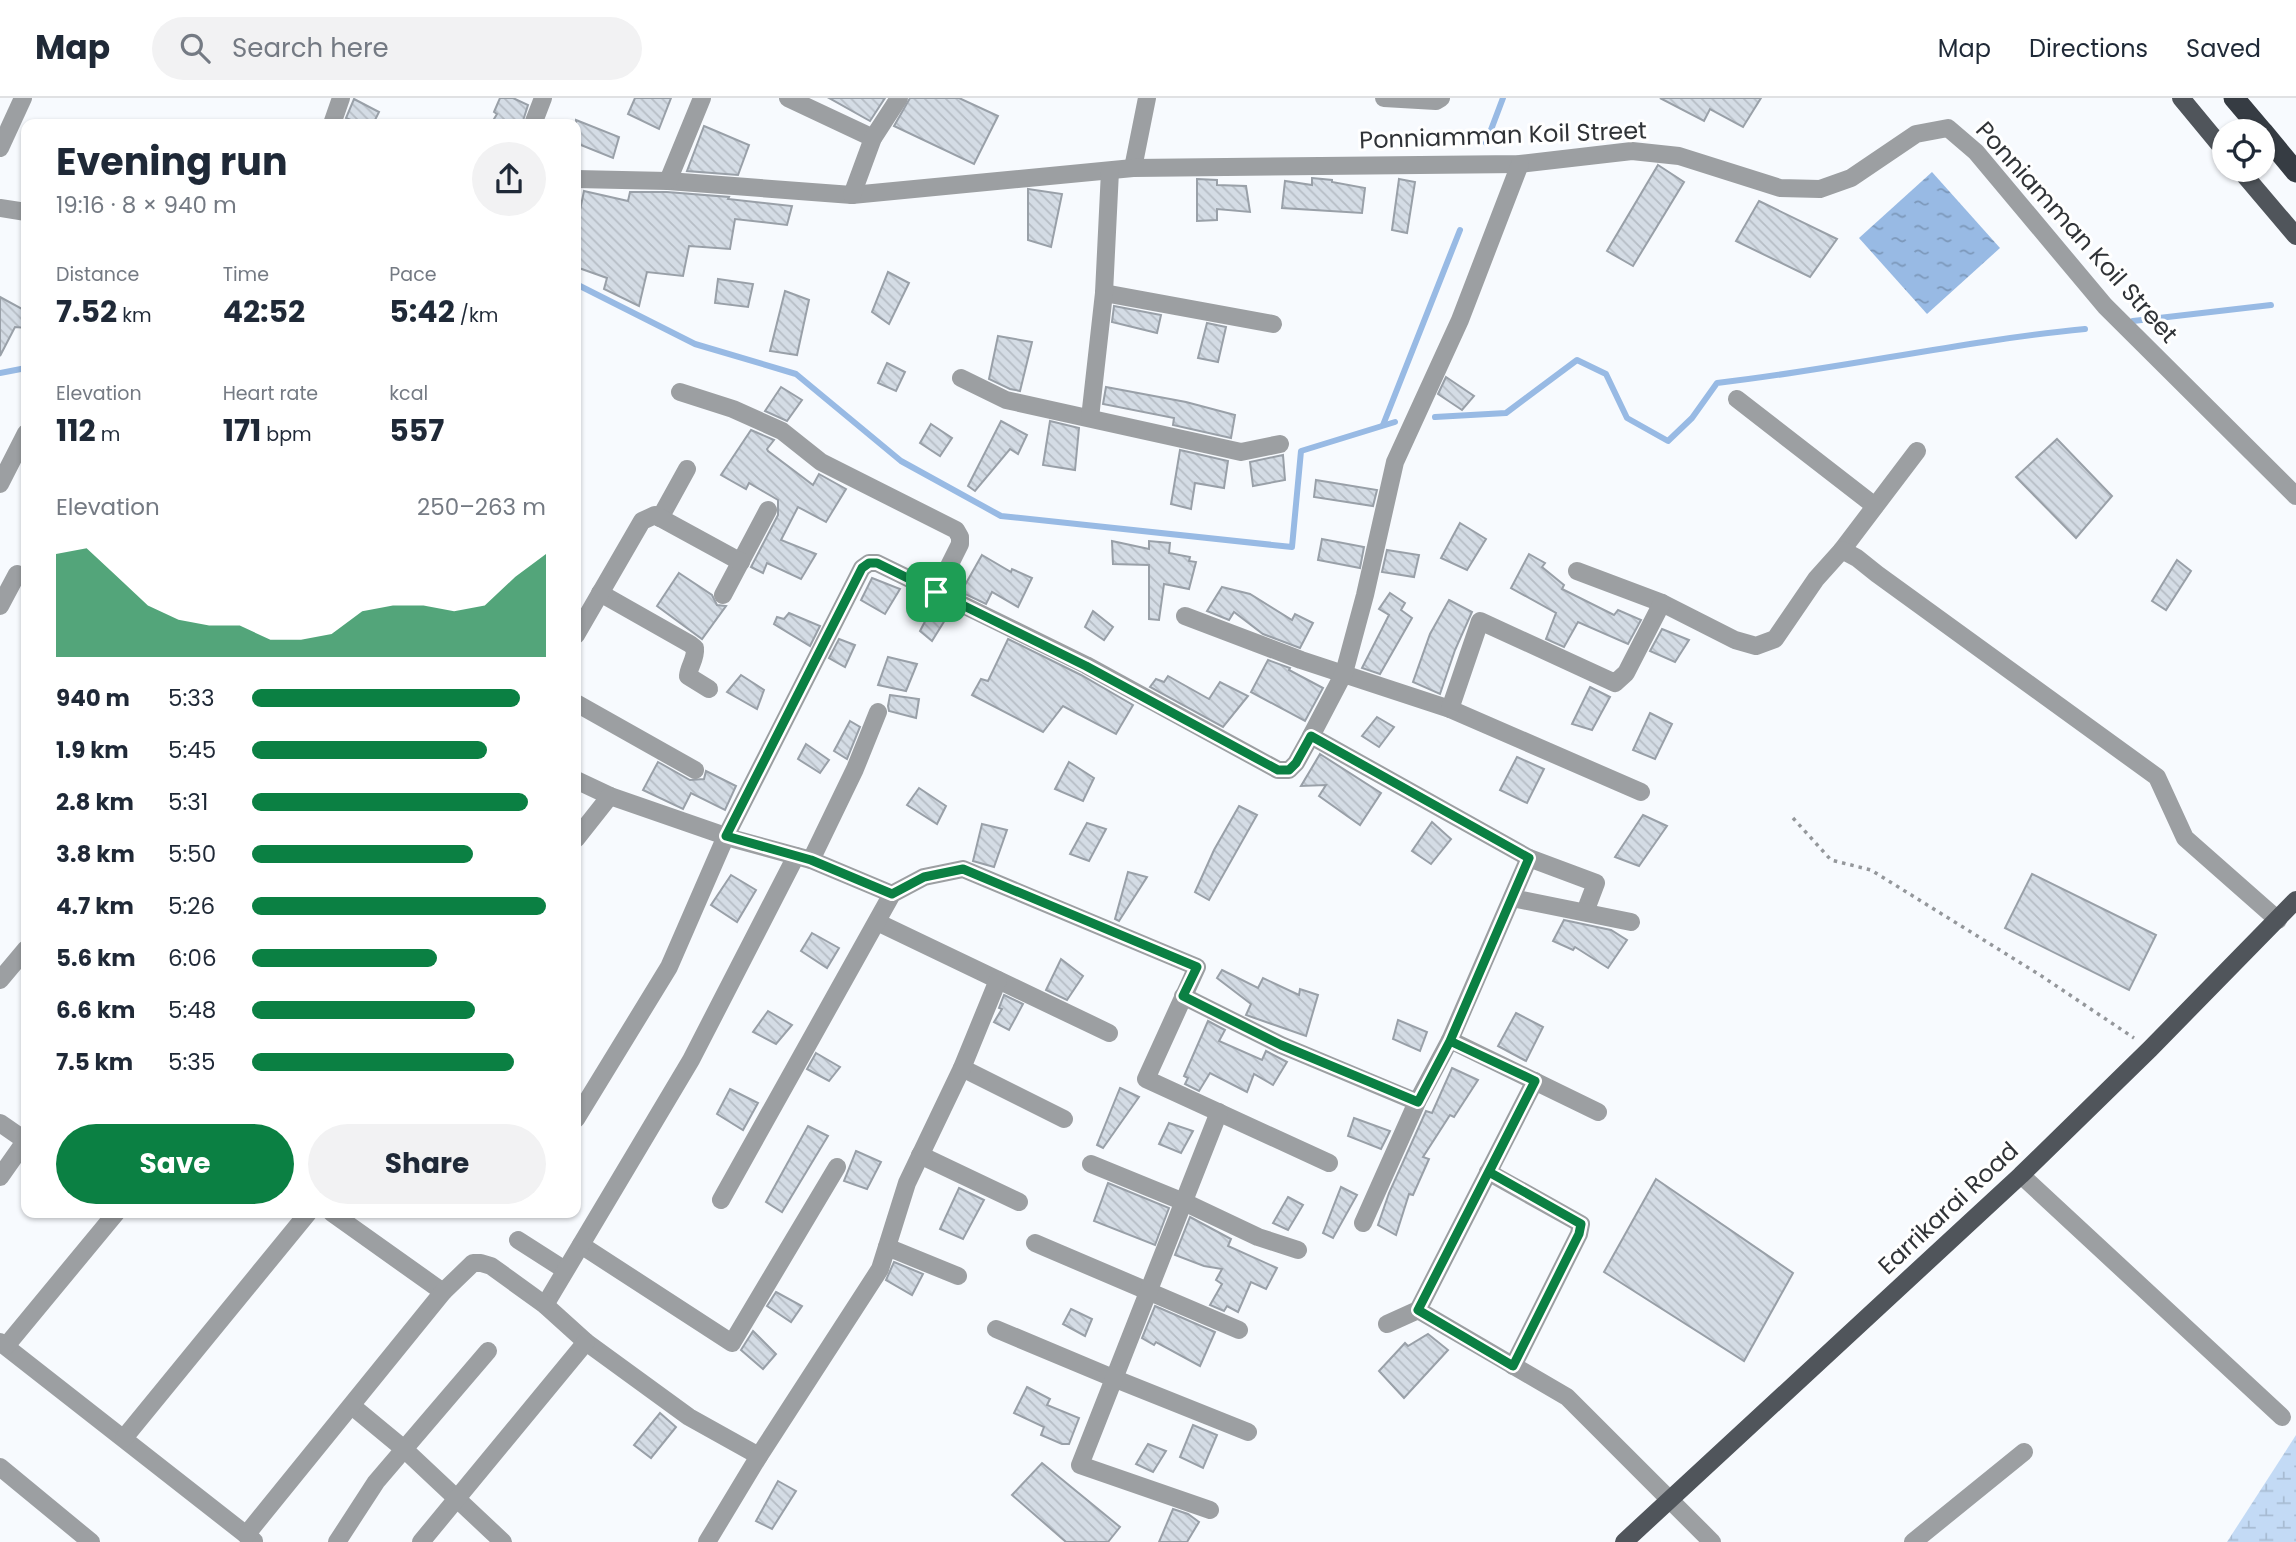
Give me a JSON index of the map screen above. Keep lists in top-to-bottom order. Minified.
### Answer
{"streets":{"main road":["Earrikarai Road"],"street":["Ponniamman Koil Street"]},"page":{"header":"Map","search":"Search here","nav":["Map","Directions","Saved"],"heading":["Evening run","19:16 · 8 × 940 m"],"stats":[["Distance","7.52 km"],["Time","42:52"],["Pace","5:42 /km"],["Elevation","112 m"],["Heart rate","171 bpm"],["kcal","557"]],"chart":["Elevation","250–263 m"],"list":[{"name":"940 m","note":"5:33"},{"name":"1.9 km","note":"5:45"},{"name":"2.8 km","note":"5:31"},{"name":"3.8 km","note":"5:50"},{"name":"4.7 km","note":"5:26"},{"name":"5.6 km","note":"6:06"},{"name":"6.6 km","note":"5:48"},{"name":"7.5 km","note":"5:35"}],"buttons":["Save","Share"]}}
